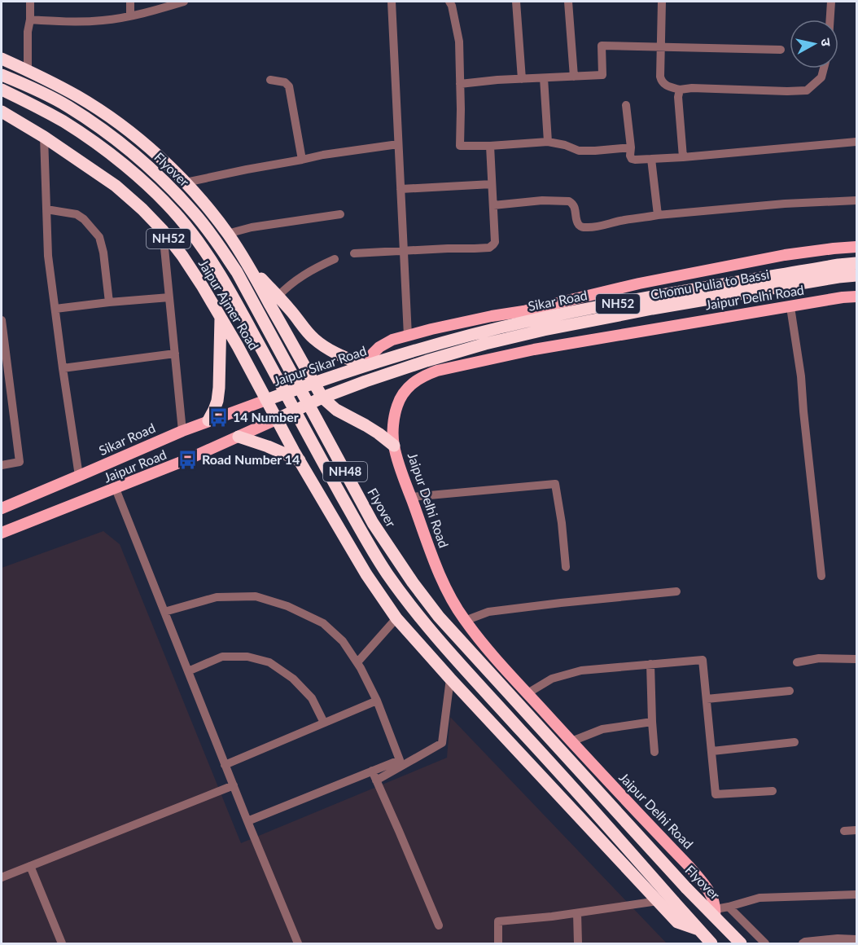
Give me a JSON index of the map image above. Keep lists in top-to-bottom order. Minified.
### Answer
{"streets":{"highway":["Flyover","NH52","Chomu Pulia to Bassi","Jaipur Delhi Road","Sikar Road","Jaipur Ajmer Road","Jaipur Sikar Road","NH48"],"main road":["Jaipur Road"]},"crossings":[["Flyover","Jaipur Delhi Road"],["NH52","Chomu Pulia to Bassi"],["NH52","Jaipur Ajmer Road"],["NH52","Jaipur Road"],["Sikar Road","Jaipur Ajmer Road"],["Sikar Road","Jaipur Sikar Road"],["Jaipur Ajmer Road","Jaipur Sikar Road"],["Jaipur Ajmer Road","Jaipur Road"],["Jaipur Ajmer Road","NH48"]],"places":{"bus stop":["14 Number","Road Number 14"]},"north":"right"}
